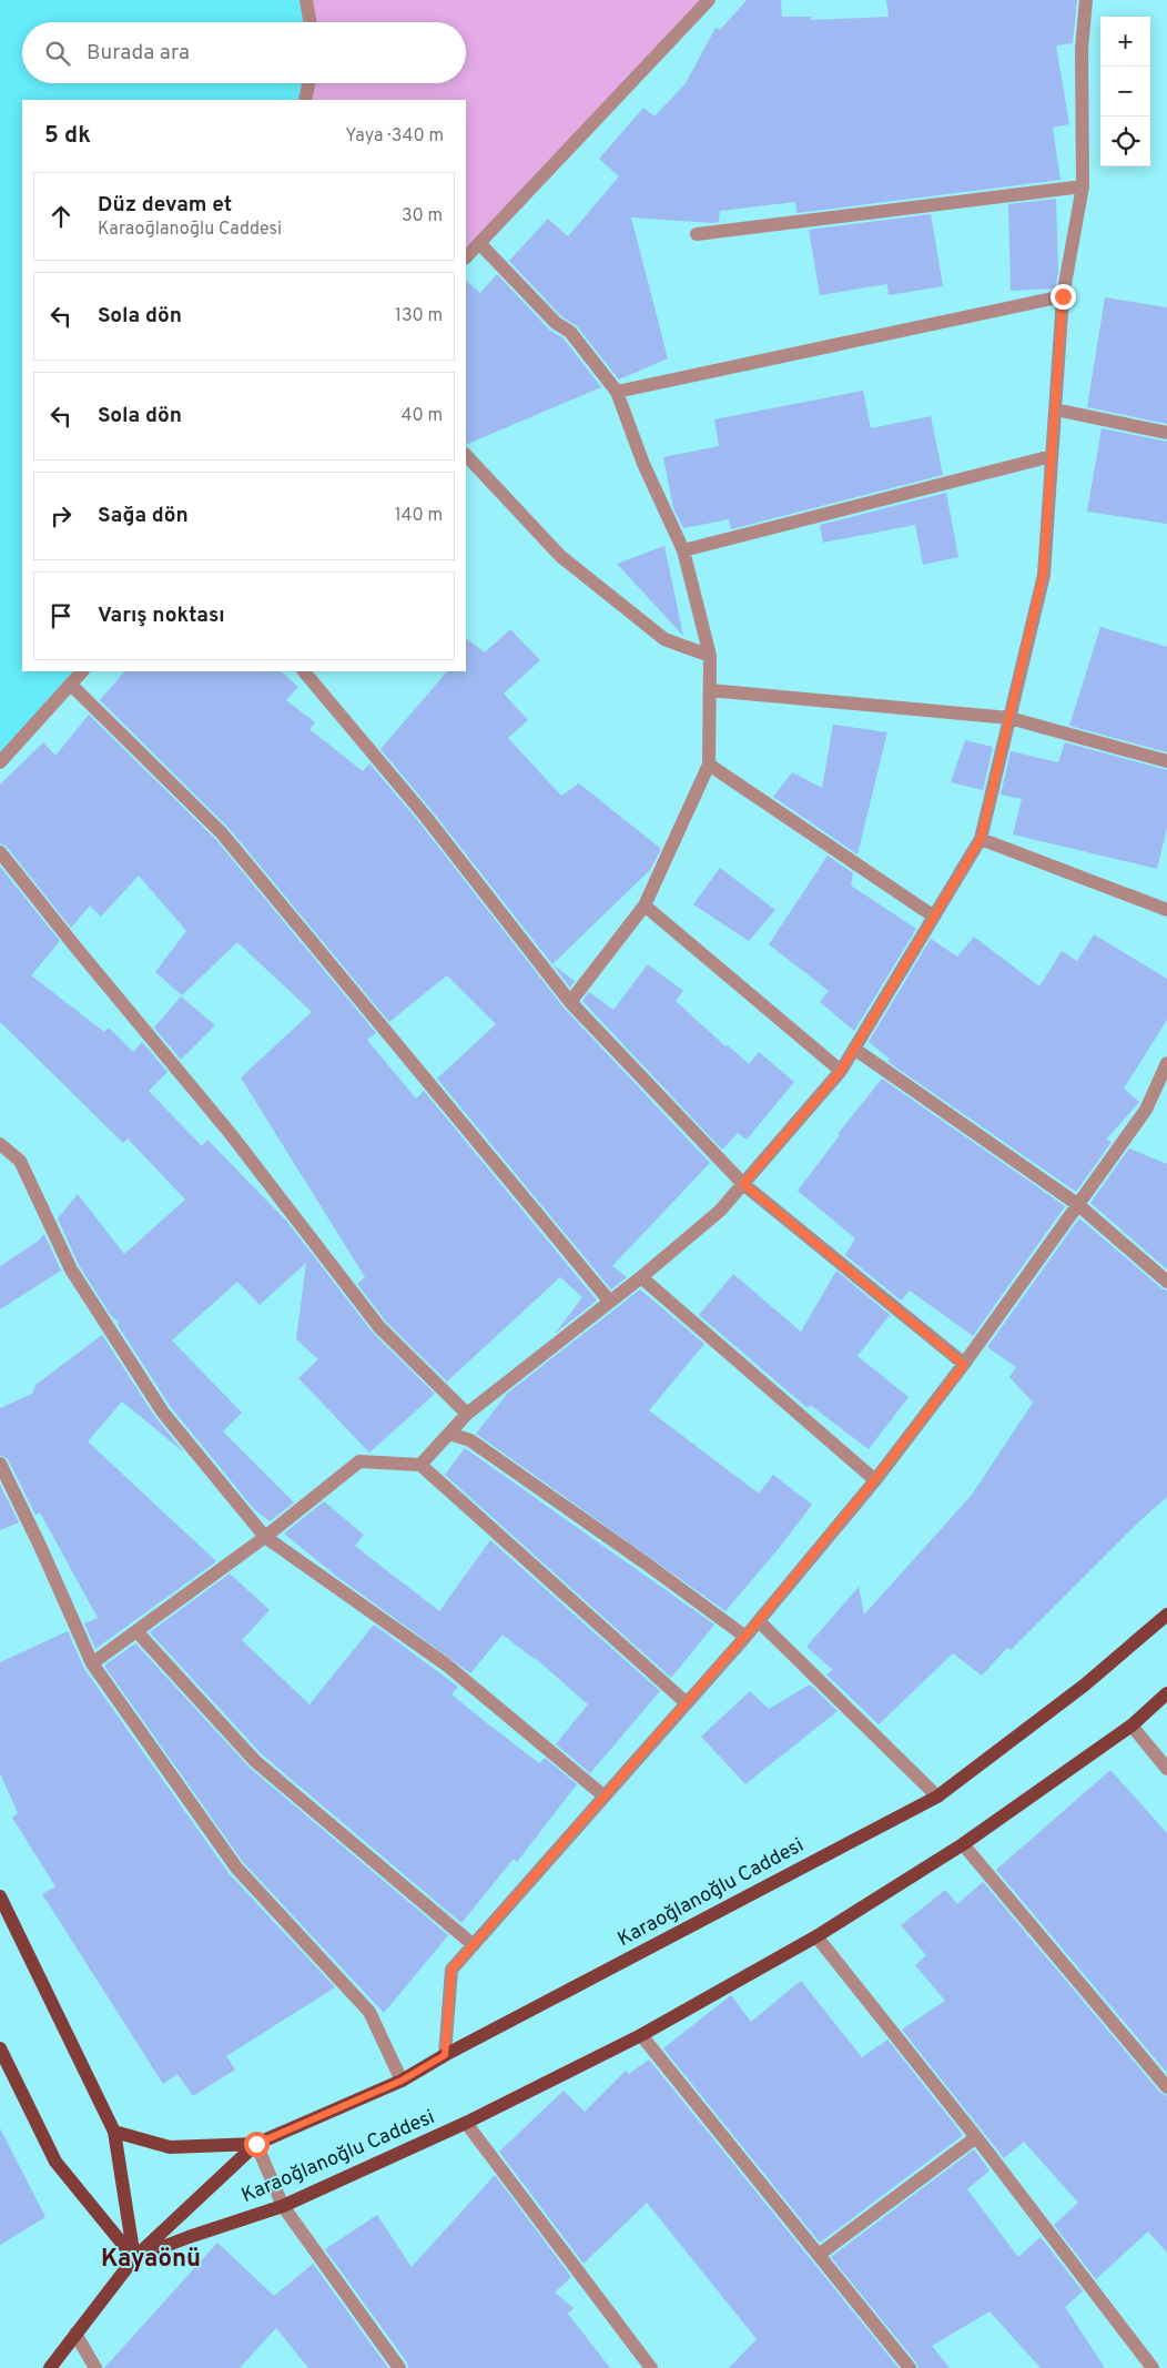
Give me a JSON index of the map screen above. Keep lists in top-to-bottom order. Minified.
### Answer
{"streets":{"main road":["Karaoğlanoğlu Caddesi"]},"districts":["Kayaönü"],"page":{"map_buttons":["+","−"],"search":"Burada ara","heading":["5 dk","Yaya · 340 m"],"list":[["Düz devam et","Karaoğlanoğlu Caddesi","30 m"],["Sola dön","130 m"],["Sola dön","40 m"],["Sağa dön","140 m"],"Varış noktası"]}}
